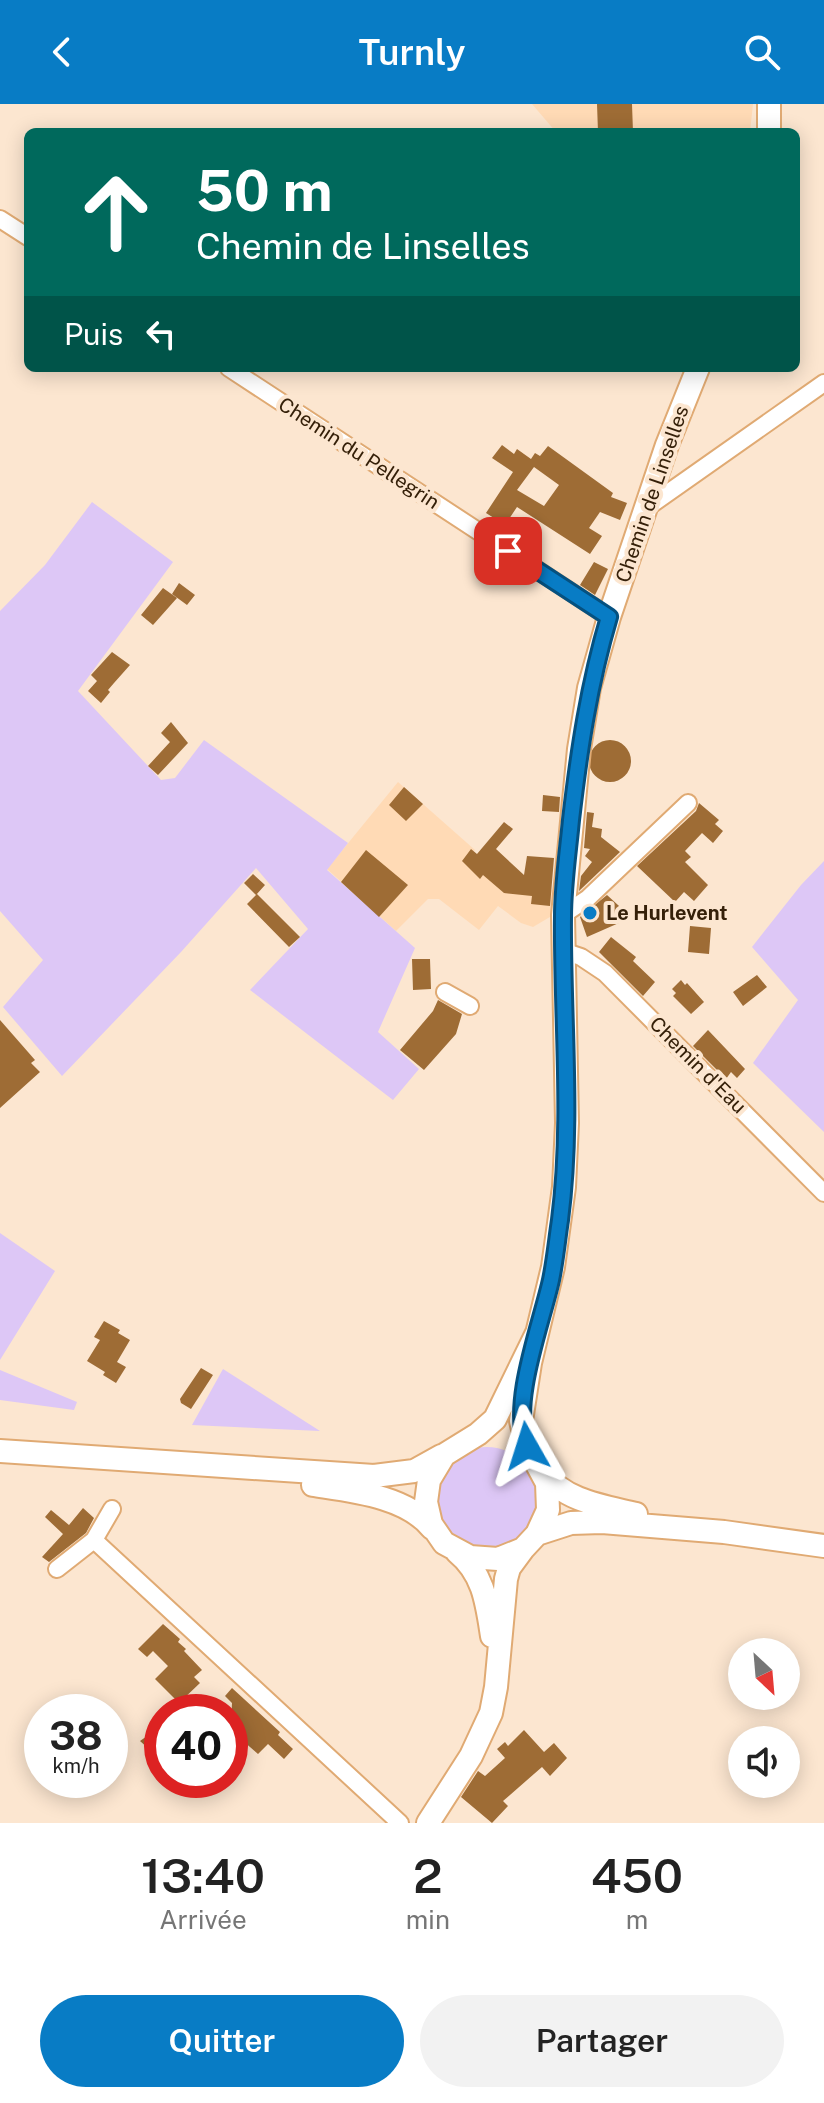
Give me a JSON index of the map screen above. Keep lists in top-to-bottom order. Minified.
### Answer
{"streets":{"street":["Chemin du Pellegrin","Chemin de Linselles","Chemin d'Eau"]},"crossings":[["Chemin du Pellegrin","Chemin de Linselles"],["Chemin de Linselles","Chemin d'Eau"]],"places":["Le Hurlevent"],"north":"bottom right","page":{"header":"Turnly","turn":["50 m","Chemin de Linselles"],"then":"Puis","speed":"38 km/h","limit":"40","eta":["13:40","Arrivée","2","min","450","m"],"buttons":["Quitter","Partager"]}}
